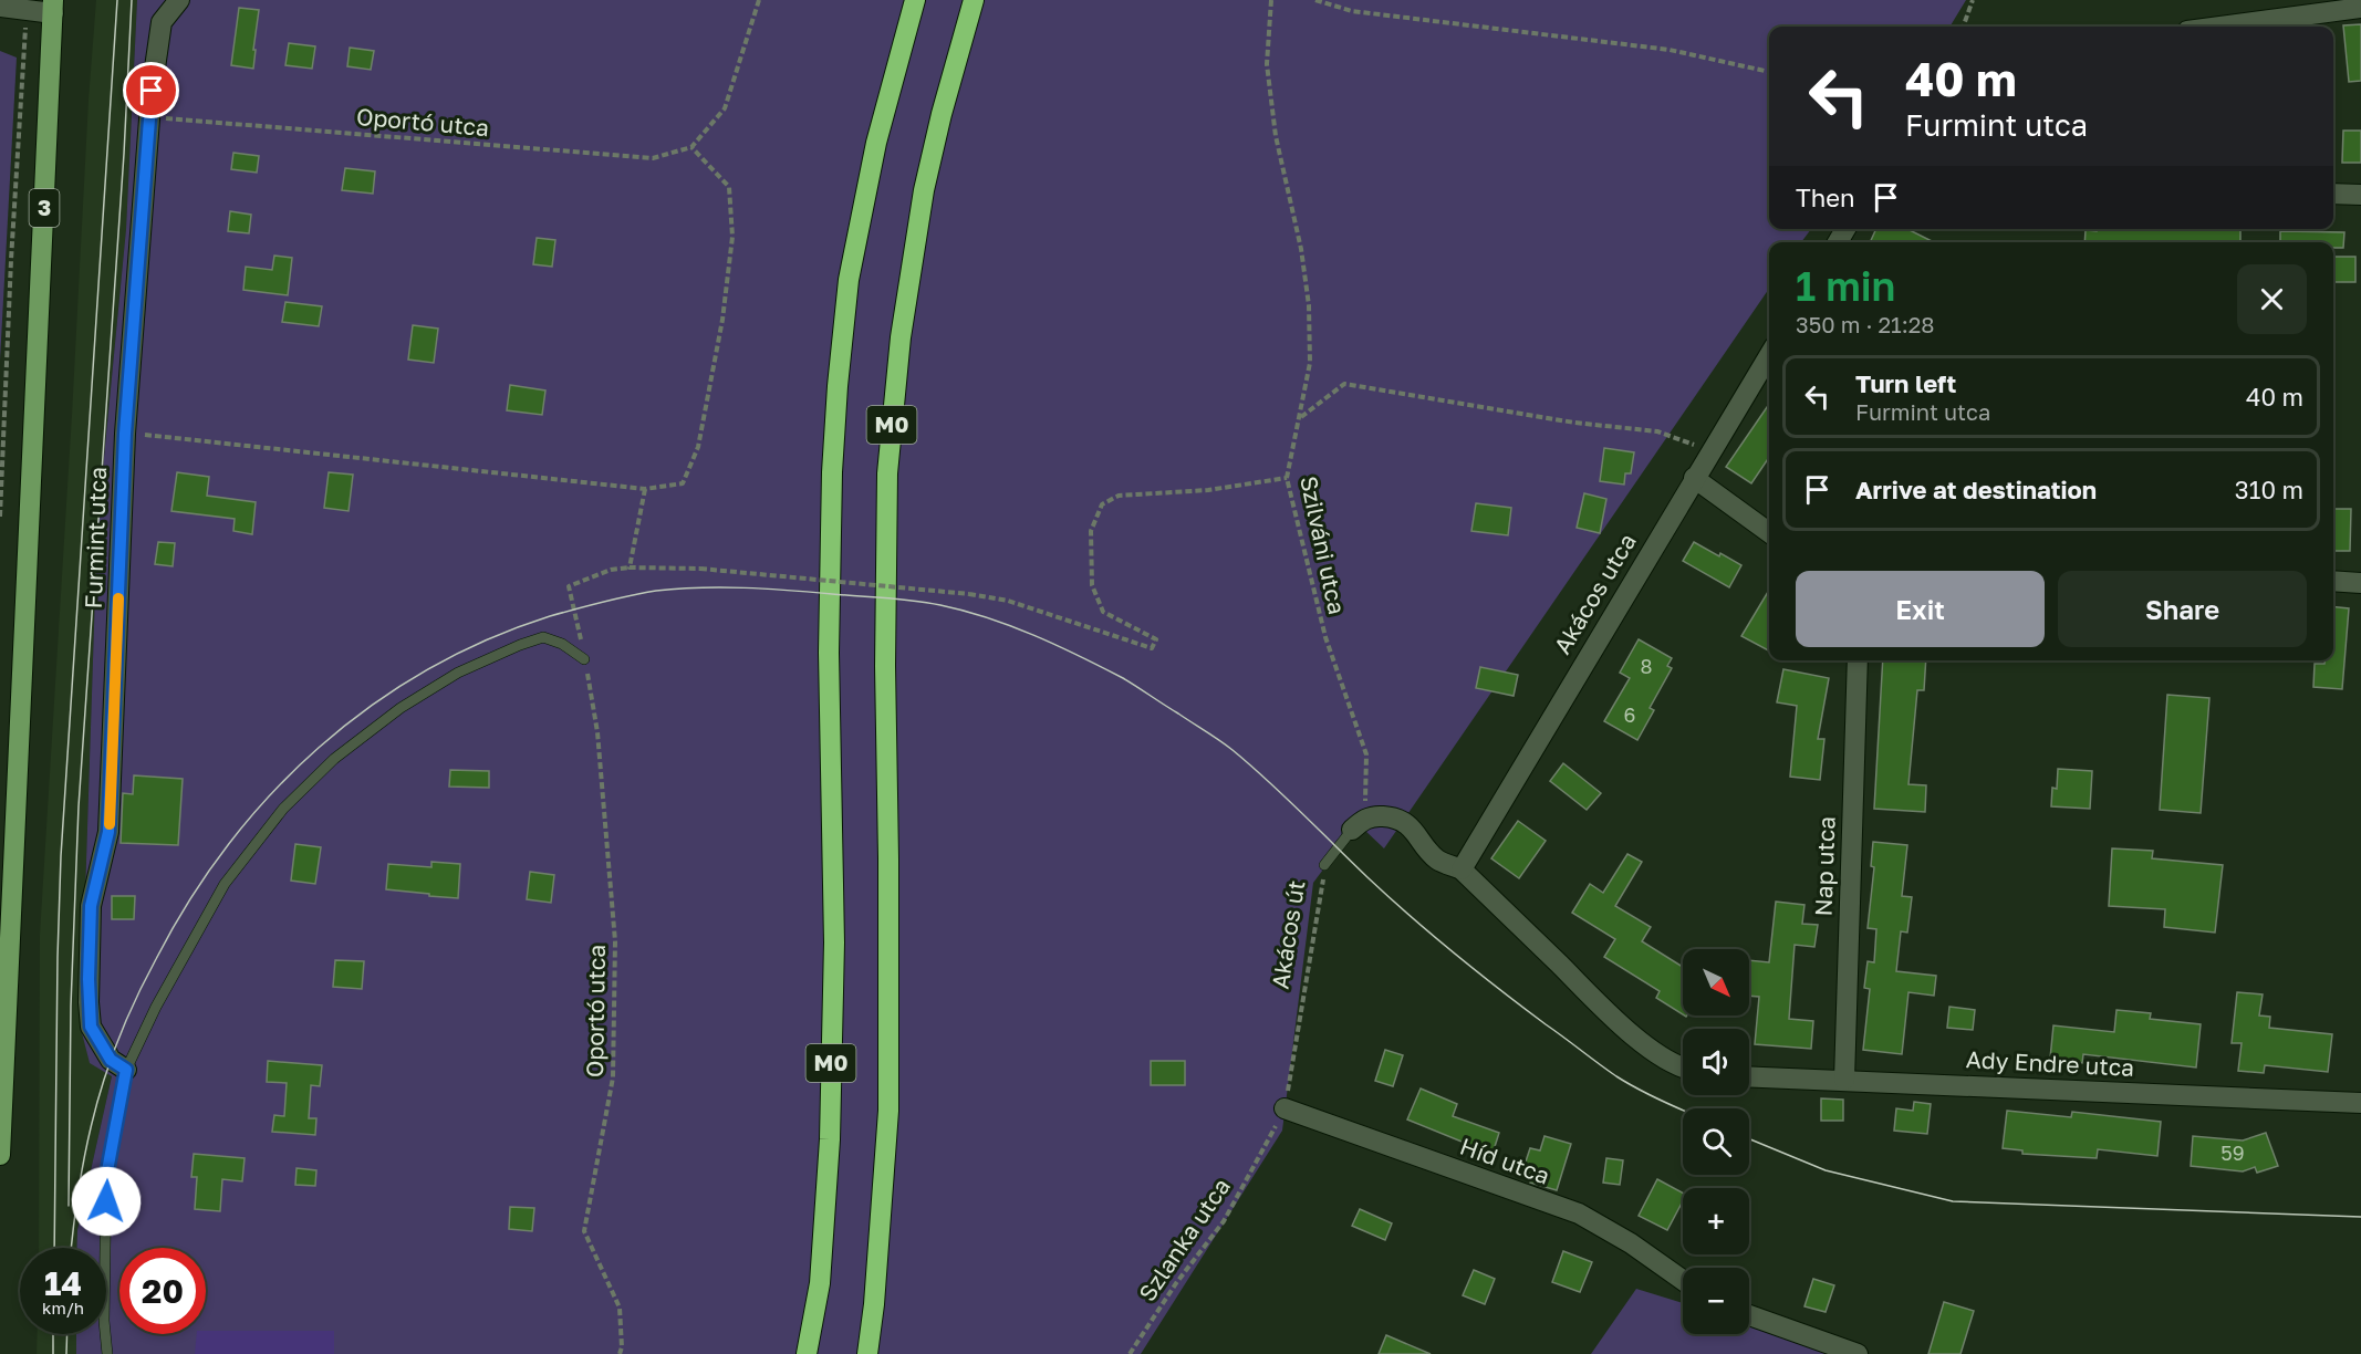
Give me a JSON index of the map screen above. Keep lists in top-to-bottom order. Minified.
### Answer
{"streets":{"highway":["M0"],"main road":["3"],"street":["Furmint utca","Akácos utca","Nap utca","Ady Endre utca","Híd utca"],"lane":["Akácos út"],"path":["Oportó utca","Szilváni utca","Szlanka utca"]},"crossings":[["Oportó utca","Furmint utca"],["Szilváni utca","Akácos út"],["Nap utca","Ady Endre utca"],["Akácos út","Híd utca"],["Akácos út","Szlanka utca"],["Híd utca","Szlanka utca"]],"house_numbers":["8","6","59"],"north":"bottom right","page":{"turn":["40 m","Furmint utca"],"then":"Then","heading":["1 min","350 m · 21:28"],"list":[{"name":"Turn left","note":"Furmint utca","value":"40 m"},{"name":"Arrive at destination","value":"310 m"}],"buttons":["Exit","Share"],"map_buttons":["+","−"],"speed":"14 km/h","limit":"20"}}
